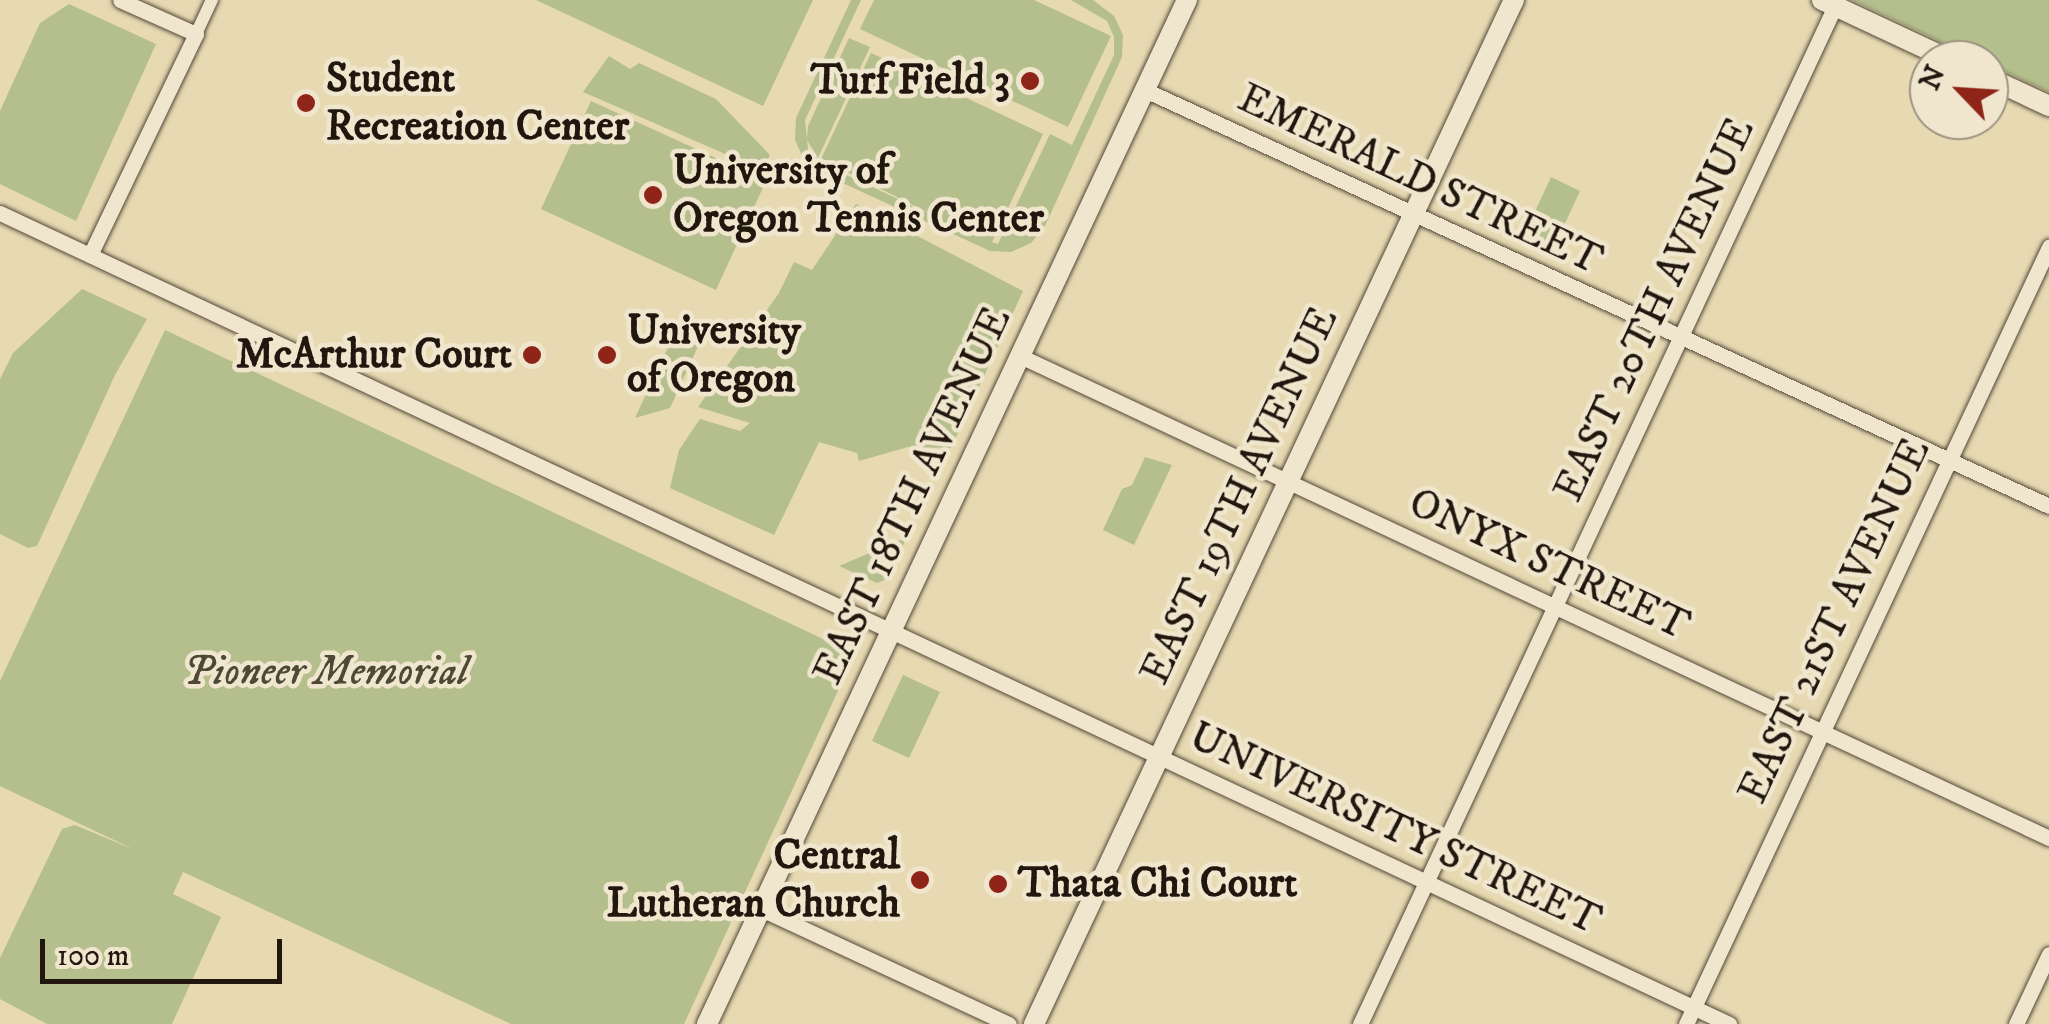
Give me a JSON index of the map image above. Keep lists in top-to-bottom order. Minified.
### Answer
{"streets":{"street":["EMERALD STREET","EAST 20TH AVENUE","EAST 18TH AVENUE","EAST 19TH AVENUE","ONYX STREET","EAST 21ST AVENUE","UNIVERSITY STREET"]},"crossings":[["EMERALD STREET","EAST 20TH AVENUE"],["EMERALD STREET","EAST 18TH AVENUE"],["EMERALD STREET","EAST 19TH AVENUE"],["EMERALD STREET","EAST 21ST AVENUE"],["EAST 20TH AVENUE","ONYX STREET"],["EAST 20TH AVENUE","UNIVERSITY STREET"],["EAST 18TH AVENUE","ONYX STREET"],["EAST 18TH AVENUE","UNIVERSITY STREET"],["EAST 19TH AVENUE","ONYX STREET"],["EAST 19TH AVENUE","UNIVERSITY STREET"],["ONYX STREET","EAST 21ST AVENUE"],["EAST 21ST AVENUE","UNIVERSITY STREET"]],"parks":["Pioneer Memorial"],"places":["Turf Field 3","Student Recreation Center","University of Oregon Tennis Center","McArthur Court","University of Oregon","Central Lutheran Church","Thata Chi Court"],"scale_bar":"100 m","north":"top left"}
